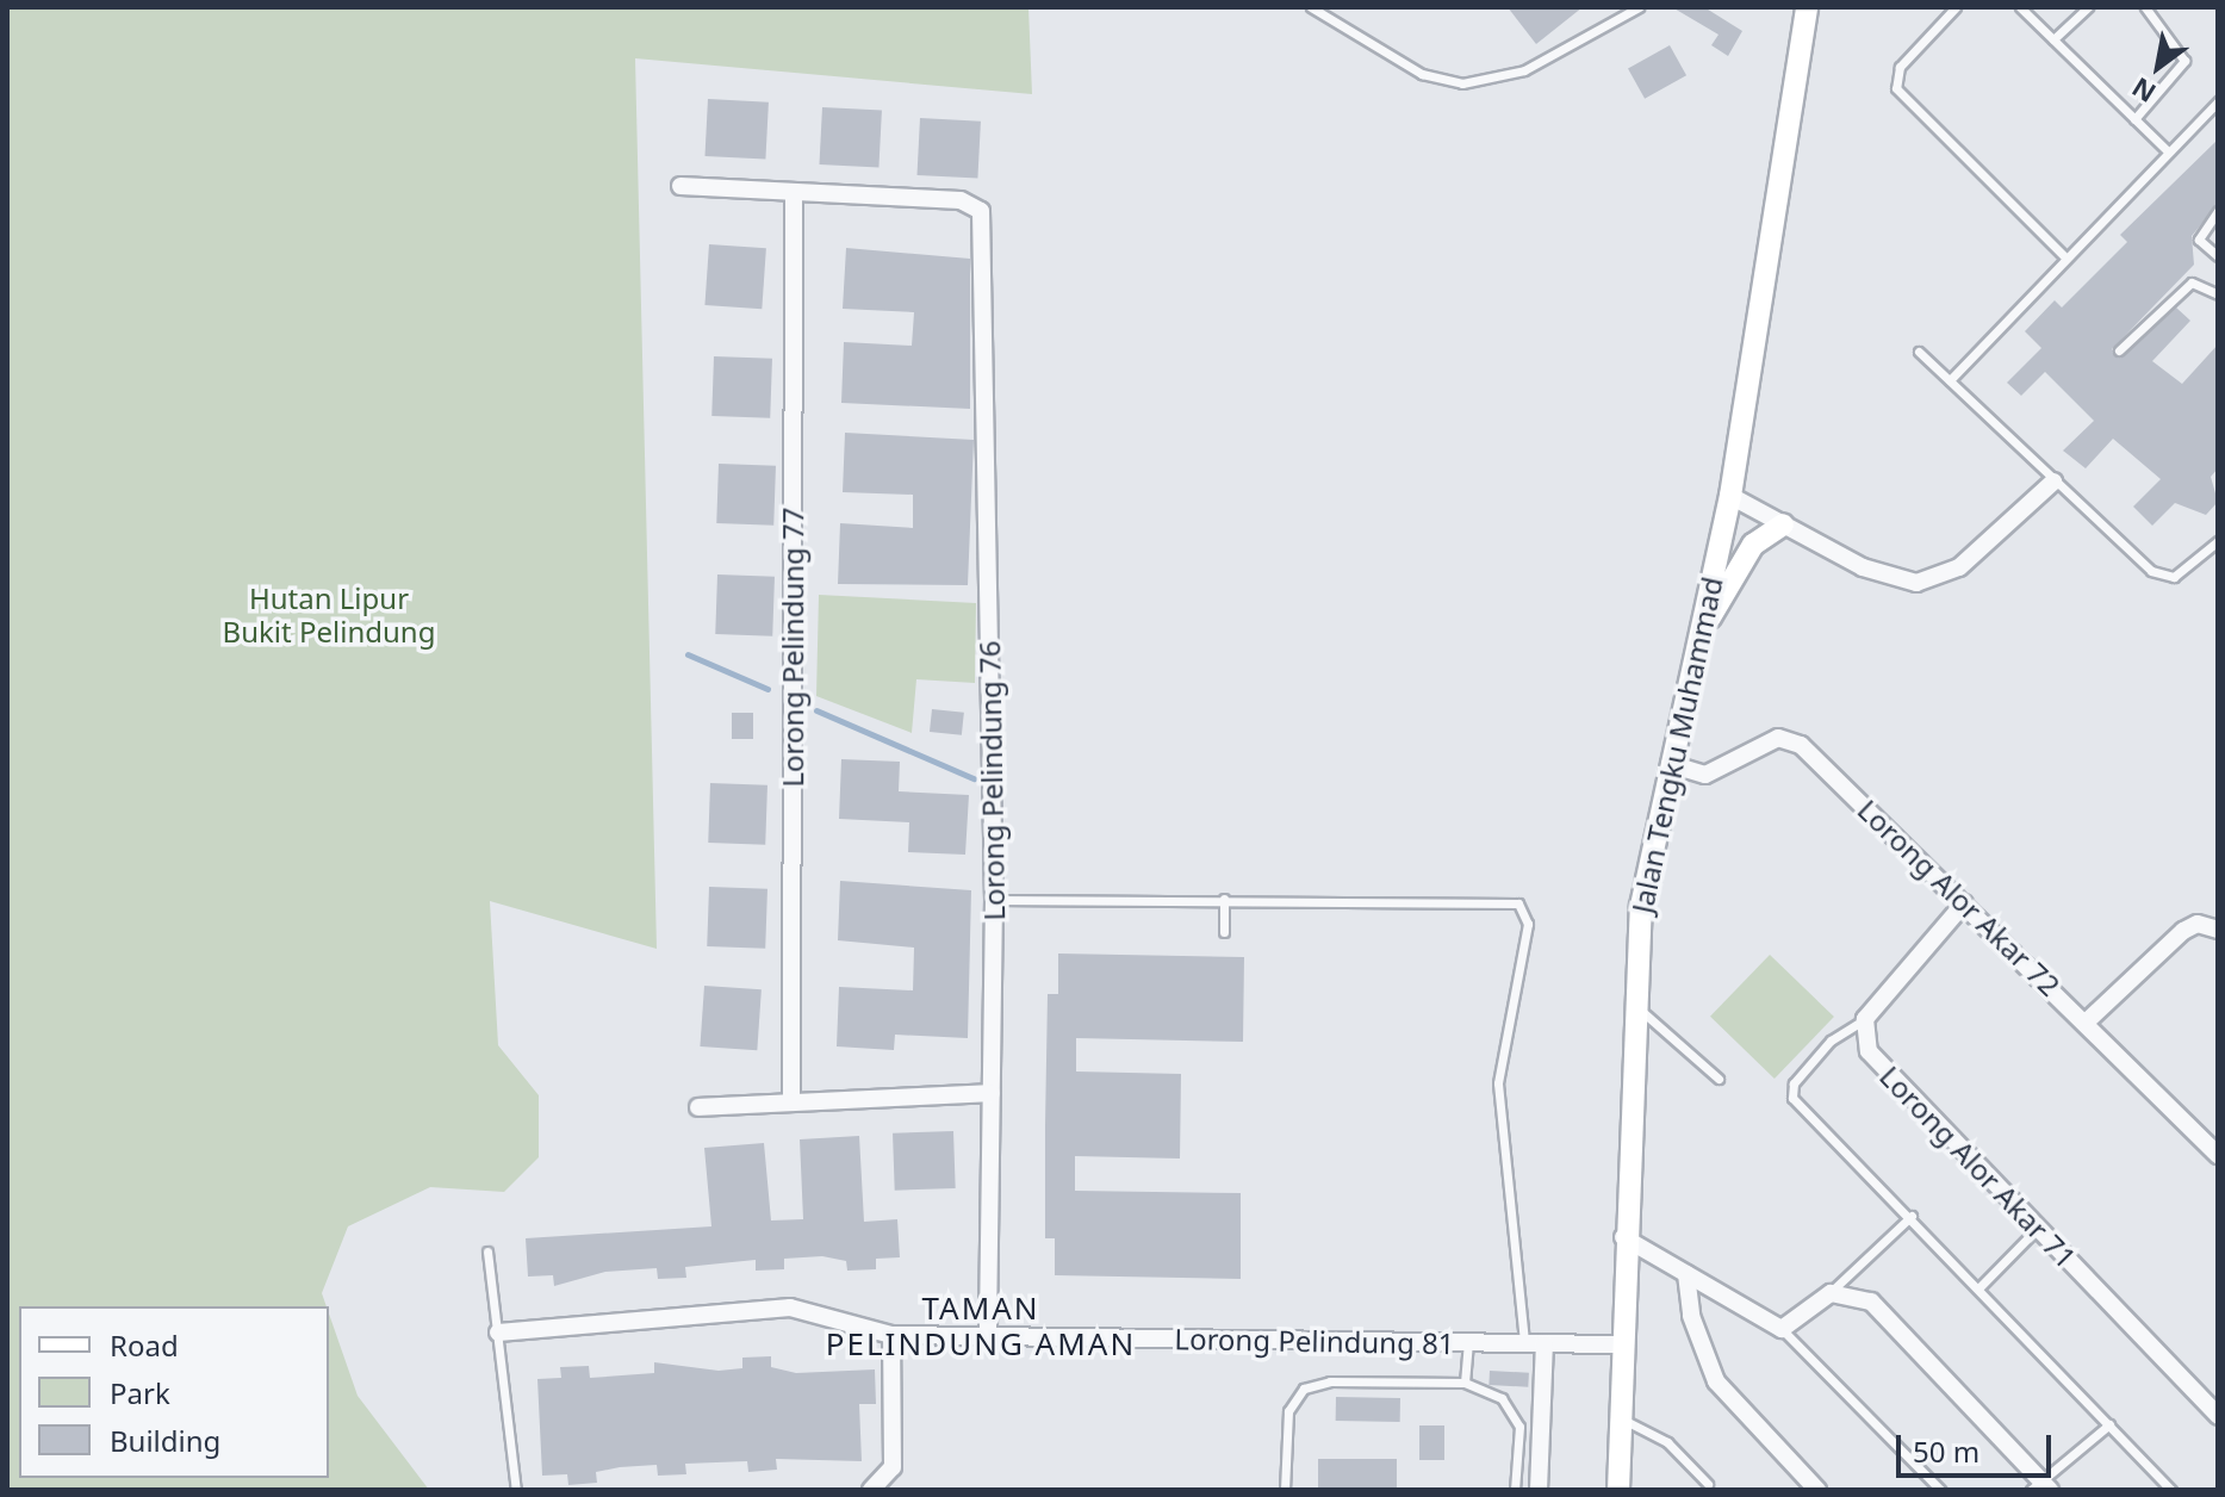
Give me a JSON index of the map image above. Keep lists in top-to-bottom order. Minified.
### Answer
{"streets":{"main road":["Jalan Tengku Muhammad"],"street":["Lorong Pelindung 77","Lorong Pelindung 76","Lorong Alor Akar 72","Lorong Alor Akar 71","Lorong Pelindung 81"]},"crossings":[["Lorong Pelindung 77","Lorong Pelindung 76"],["Jalan Tengku Muhammad","Lorong Alor Akar 72"],["Jalan Tengku Muhammad","Lorong Pelindung 81"],["Lorong Pelindung 76","Lorong Pelindung 81"]],"districts":["TAMAN PELINDUNG AMAN"],"parks":["Hutan Lipur Bukit Pelindung"],"legend":["Road","Park","Building"],"scale_bar":"50 m","north":"bottom left"}
